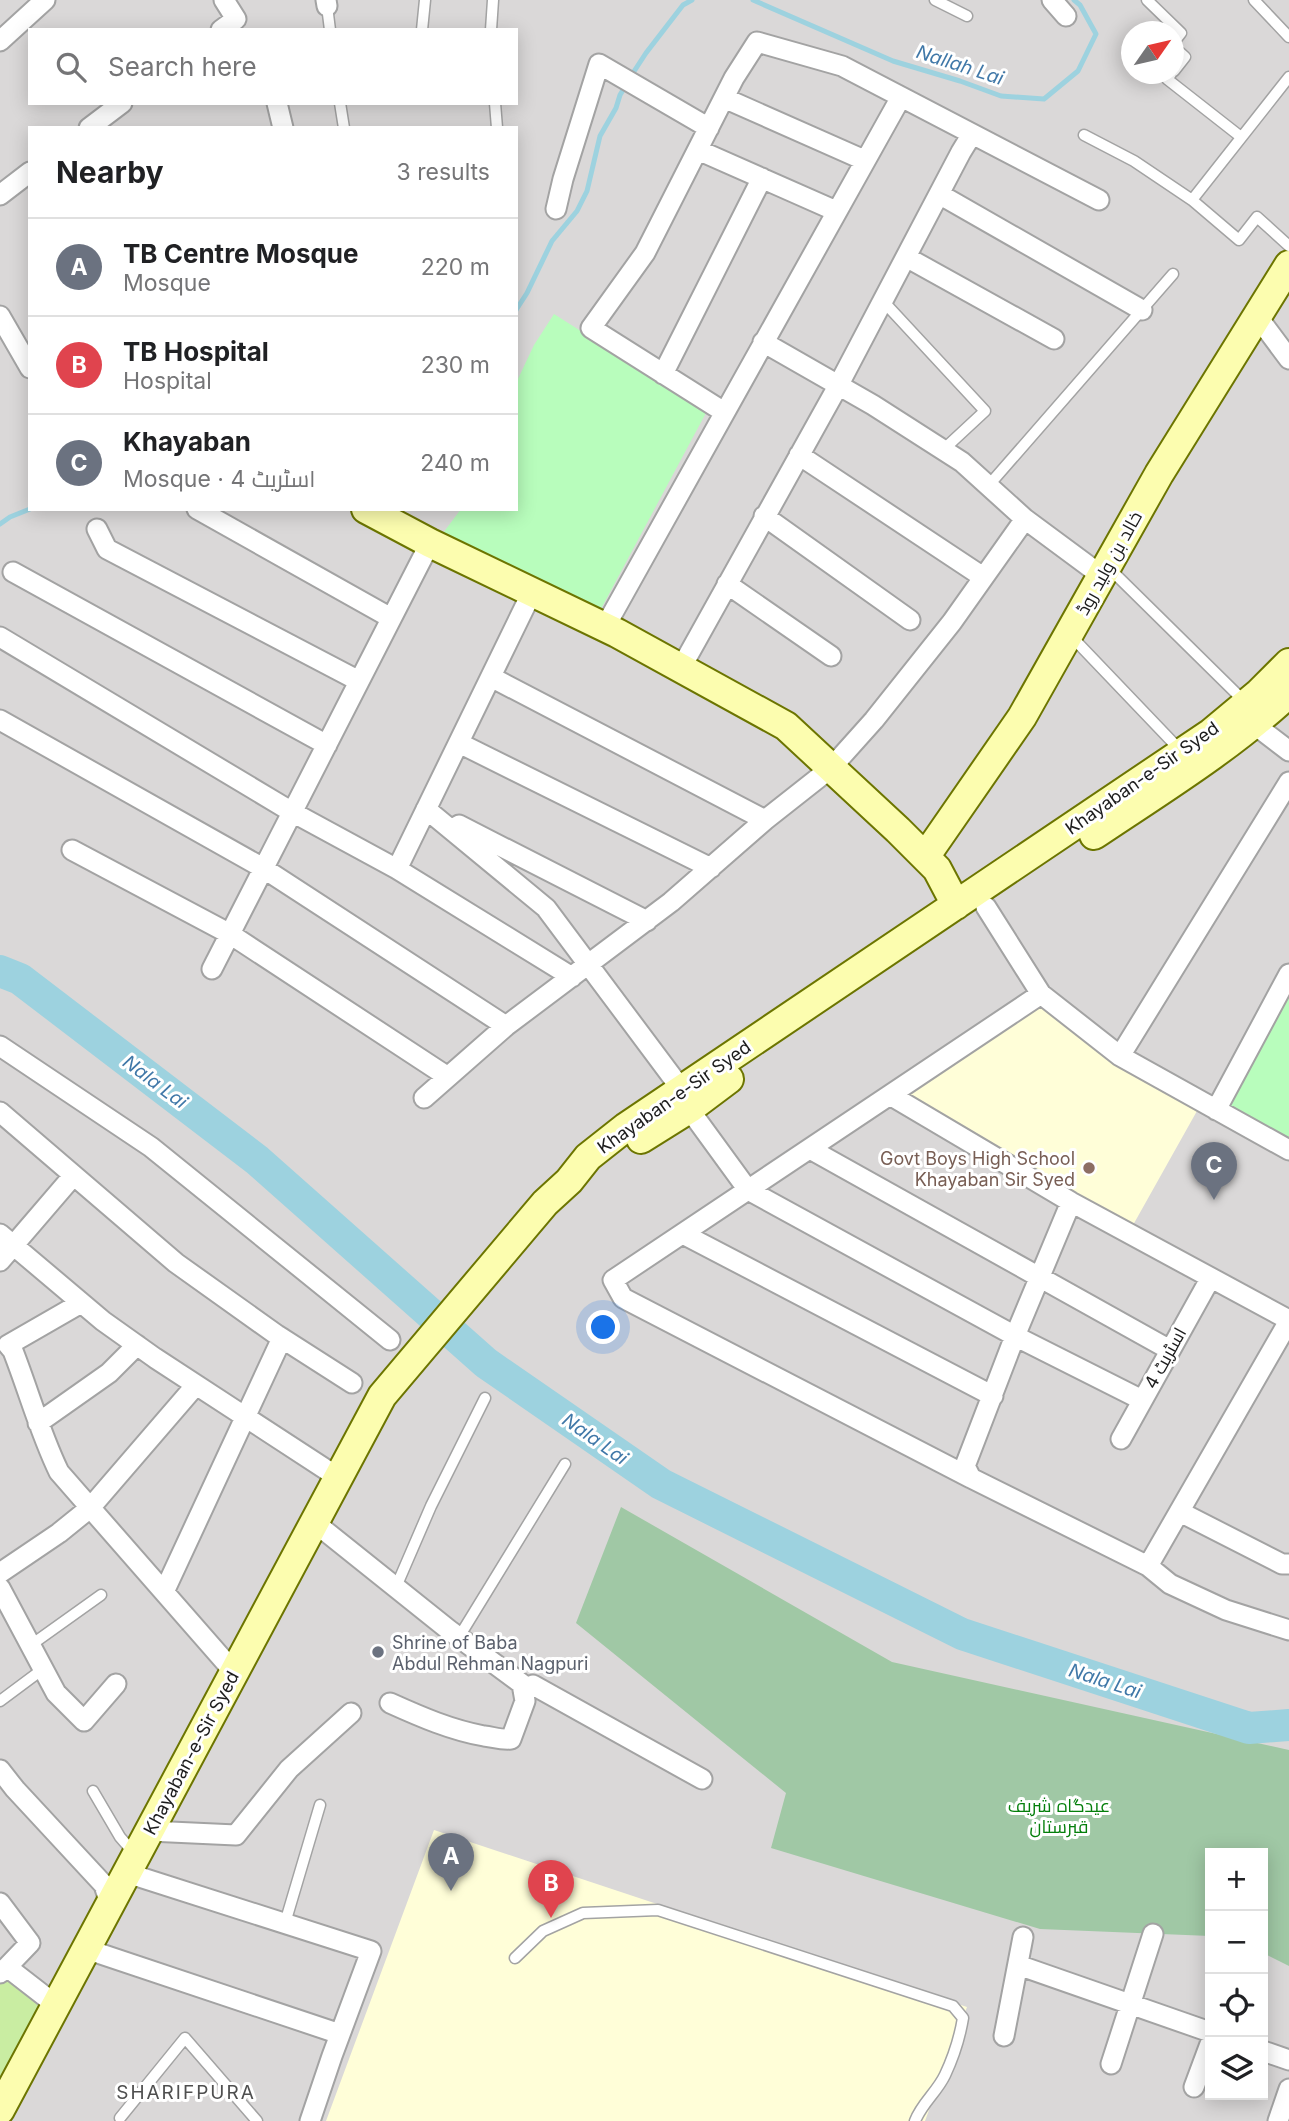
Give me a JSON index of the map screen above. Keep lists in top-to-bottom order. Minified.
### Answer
{"streets":{"main road":["خالد بن ولید روڈ","Khayaban-e-Sir Syed"],"street":["اسٹریٹ 4"]},"districts":["SHARIFPURA"],"water":["Nallah Lai","Nala Lai"],"parks":["عیدگاہ شریف قبرستان"],"places":["Govt Boys High School Khayaban Sir Syed","Shrine of Baba Abdul Rehman Nagpuri"],"north":"top right","page":{"search":"Search here","heading":["Nearby","3 results"],"list":[{"mark":"A","name":"TB Centre Mosque","note":"Mosque","value":"220 m"},{"mark":"B","name":"TB Hospital","note":"Hospital","value":"230 m"},{"mark":"C","name":"Khayaban","note":"Mosque · اسٹریٹ 4","value":"240 m"}],"pins":["C","A","B"],"map_buttons":["+","−"]}}
